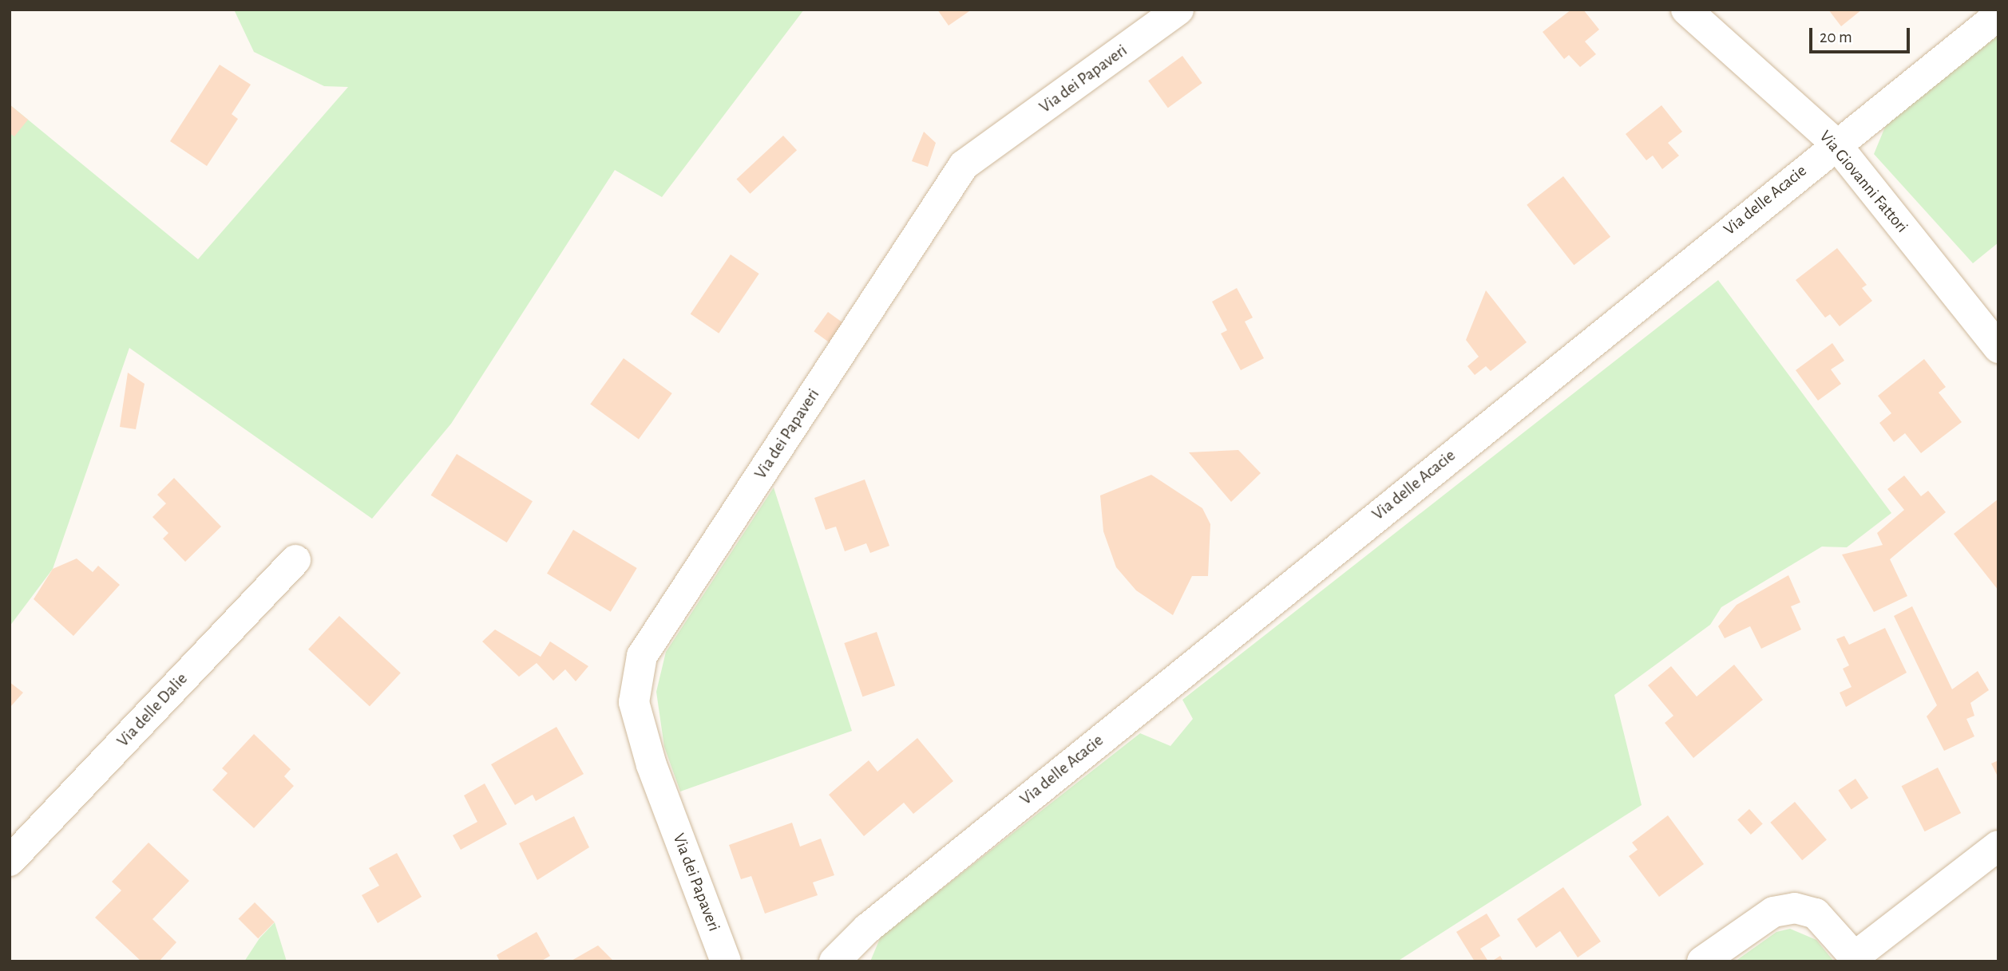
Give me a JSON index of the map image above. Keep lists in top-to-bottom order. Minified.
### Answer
{"streets":{"street":["Via dei Papaveri","Via Giovanni Fattori","Via delle Acacie","Via delle Dalie"]},"crossings":[["Via Giovanni Fattori","Via delle Acacie"]],"scale_bar":"20 m"}
